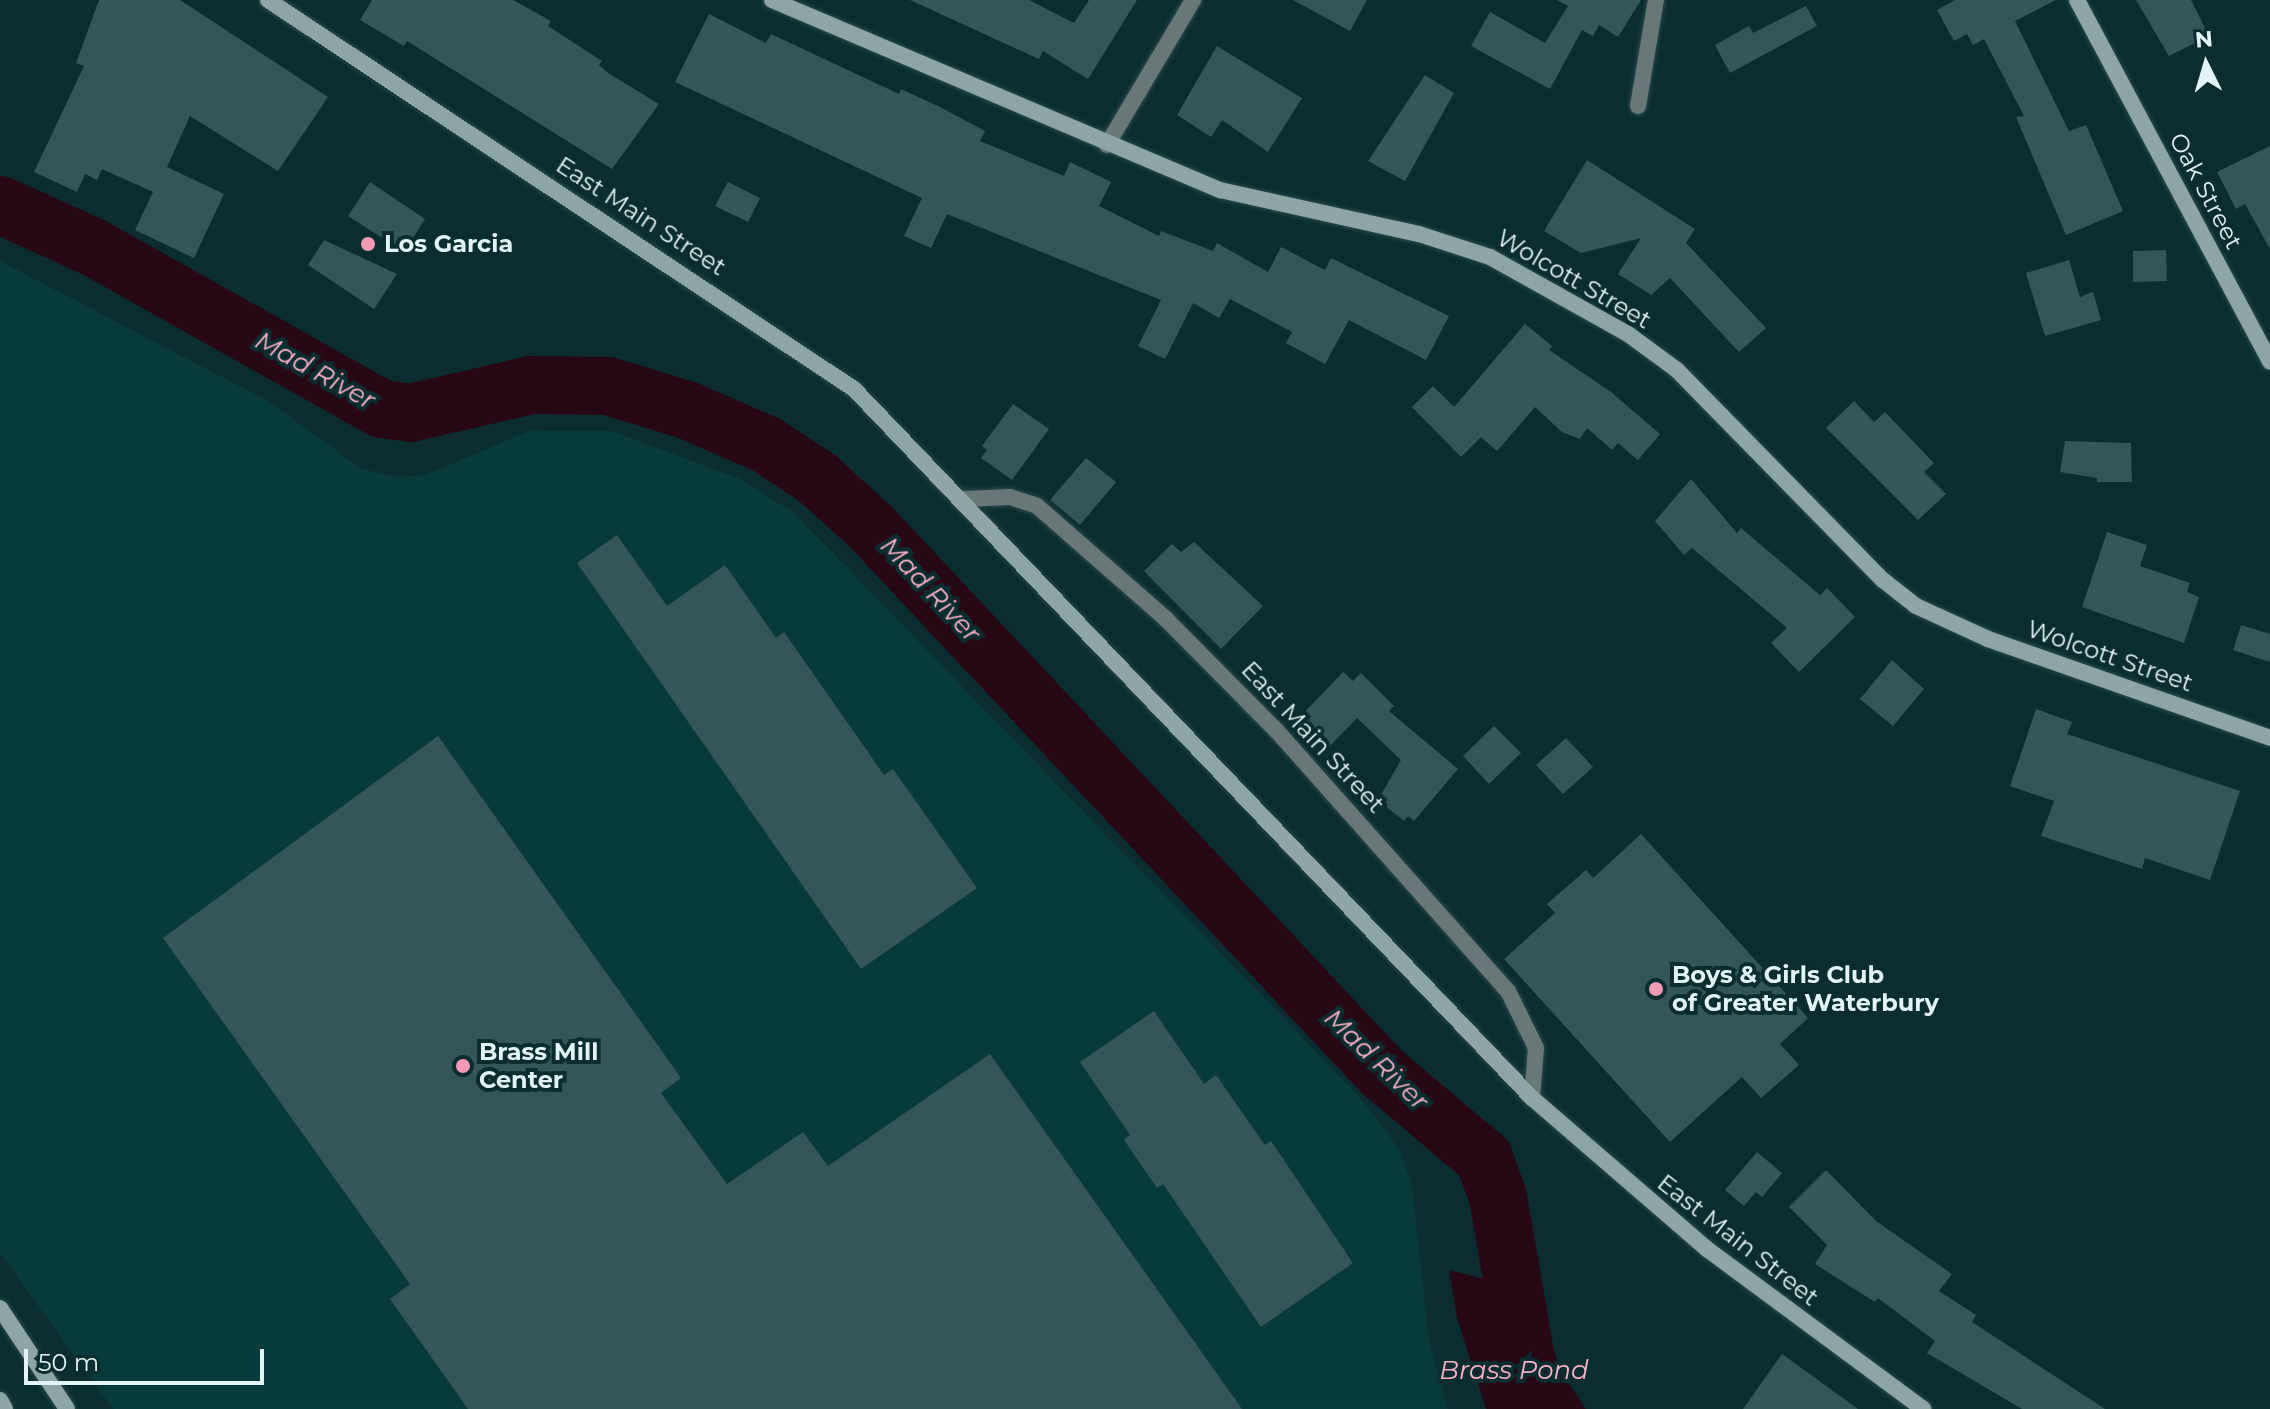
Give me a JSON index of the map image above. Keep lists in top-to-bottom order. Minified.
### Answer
{"streets":{"main road":["Oak Street","East Main Street","Wolcott Street"]},"water":["Mad River","Brass Pond"],"places":["Los Garcia","Boys & Girls Club of Greater Waterbury","Brass Mill Center"],"scale_bar":"50 m","north":"top"}
